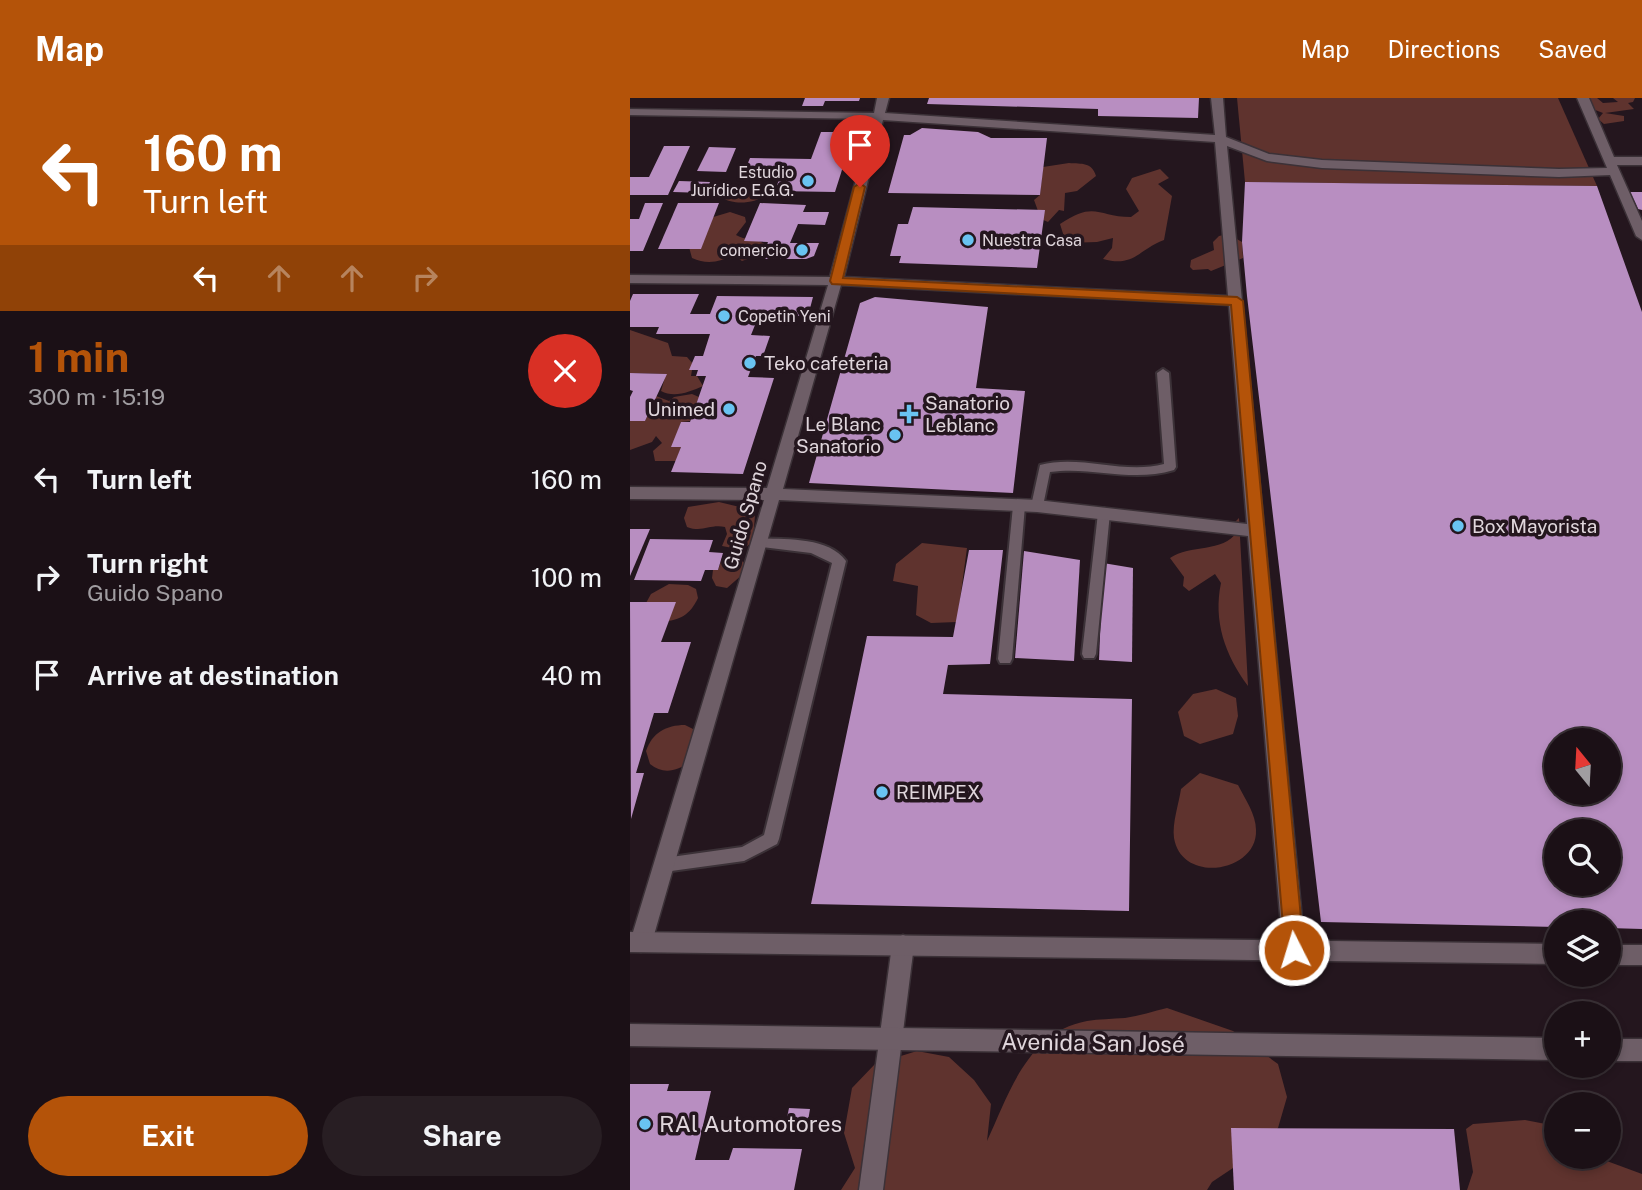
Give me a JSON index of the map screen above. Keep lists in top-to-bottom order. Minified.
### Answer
{"streets":{"street":["Guido Spano","Avenida San José"]},"places":{"other":["Estudio Jurídico E.G.G.","Nuestra Casa","comercio","Copetin Yeni","Teko cafeteria","Unimed","Le Blanc Sanatorio","Box Mayorista","REIMPEX","RAl Automotores"],"health":["Sanatorio Leblanc"]},"north":"top","page":{"header":"Map","nav":["Map","Directions","Saved"],"turn":["160 m","Turn left"],"heading":["1 min","300 m · 15:19"],"list":[{"name":"Turn left","value":"160 m"},{"name":"Turn right","note":"Guido Spano","value":"100 m"},{"name":"Arrive at destination","value":"40 m"}],"map_buttons":["+","−"],"buttons":["Exit","Share"]}}
